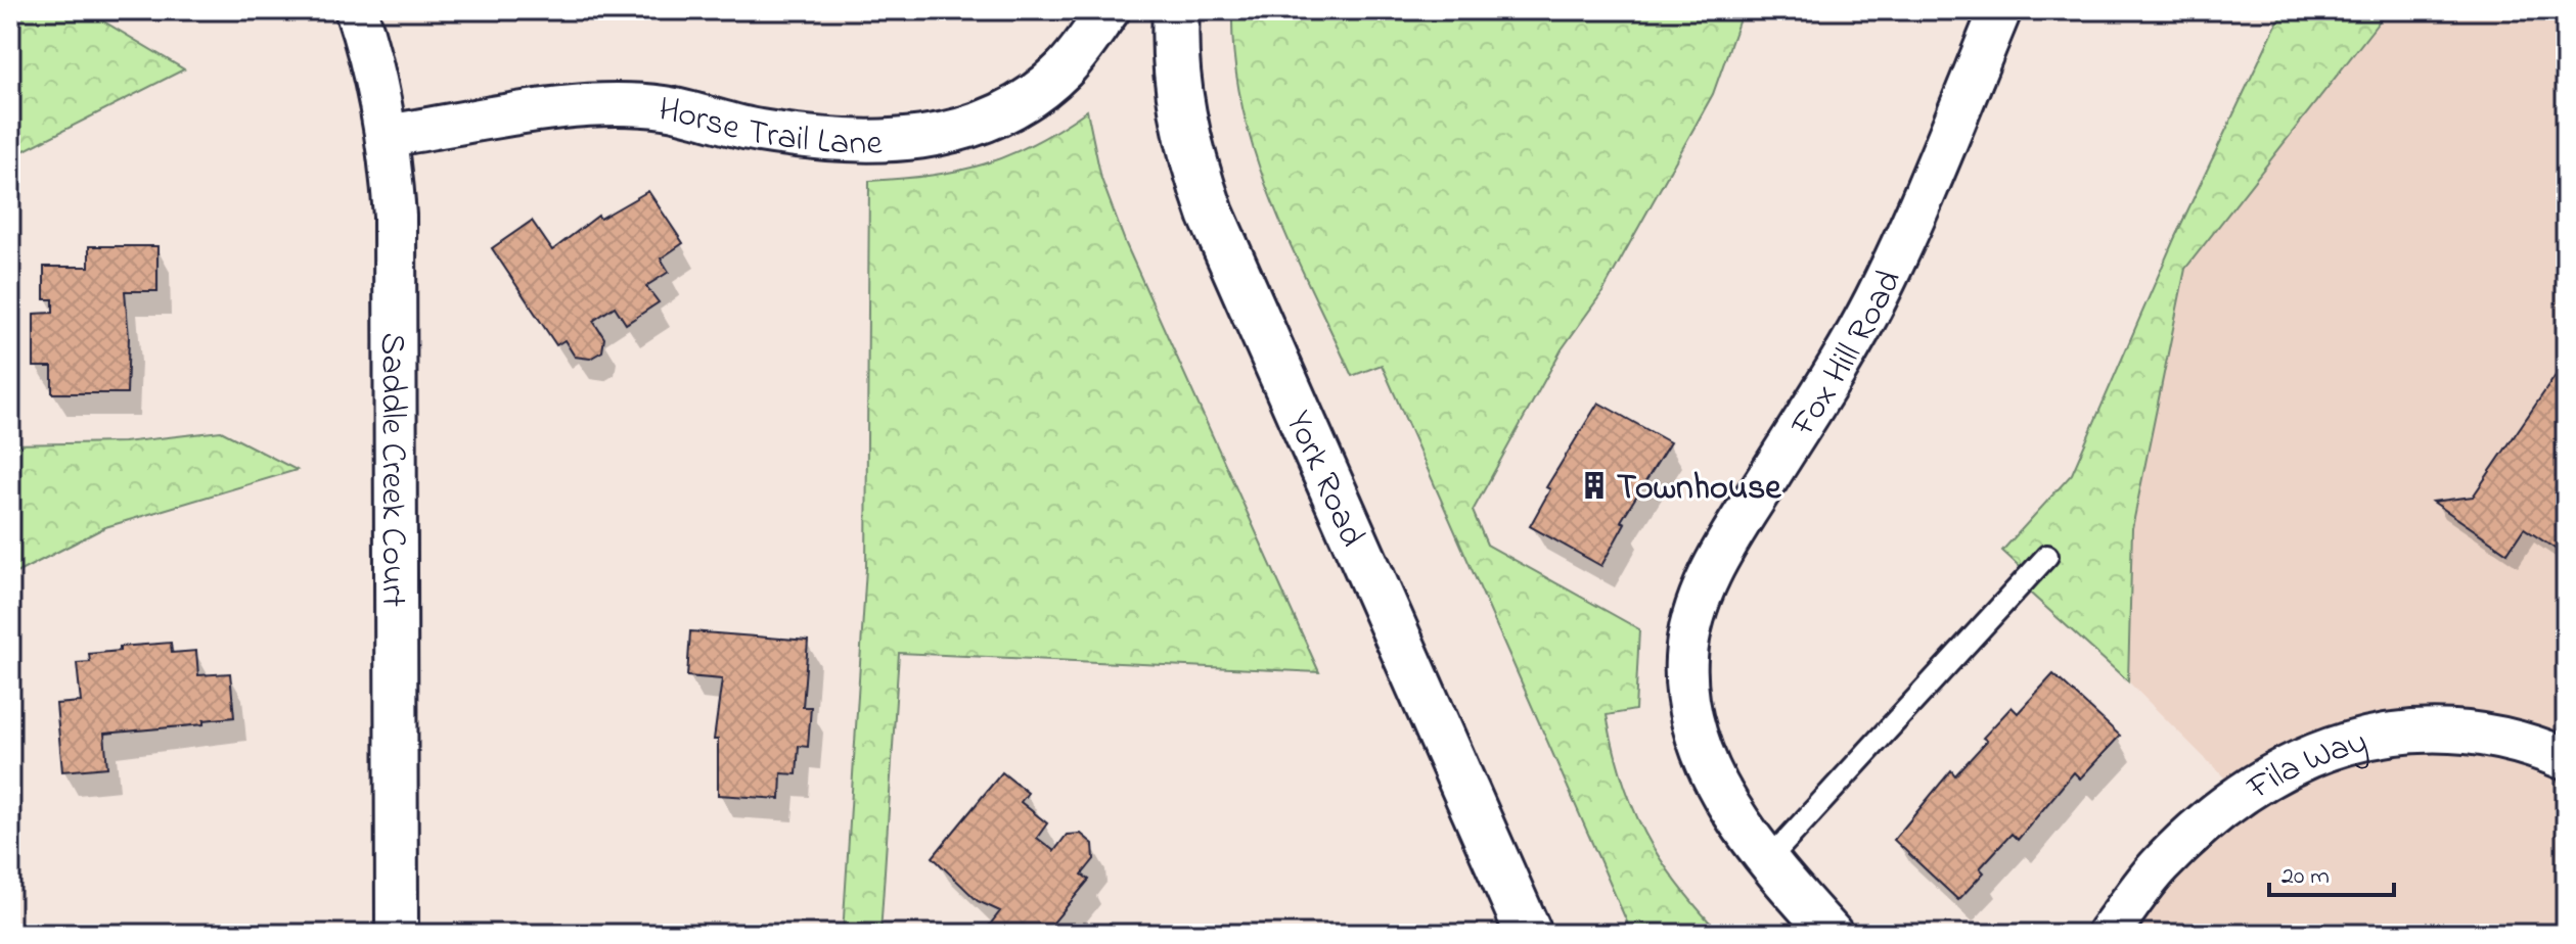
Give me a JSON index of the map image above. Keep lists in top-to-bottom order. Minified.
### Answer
{"streets":{"main road":["York Road"],"street":["Horse Trail Lane","Fox Hill Road","Saddle Creek Court","Fila Way"]},"crossings":[["Horse Trail Lane","Saddle Creek Court"]],"places":{"building":["Townhouse"]},"scale_bar":"20 m"}
